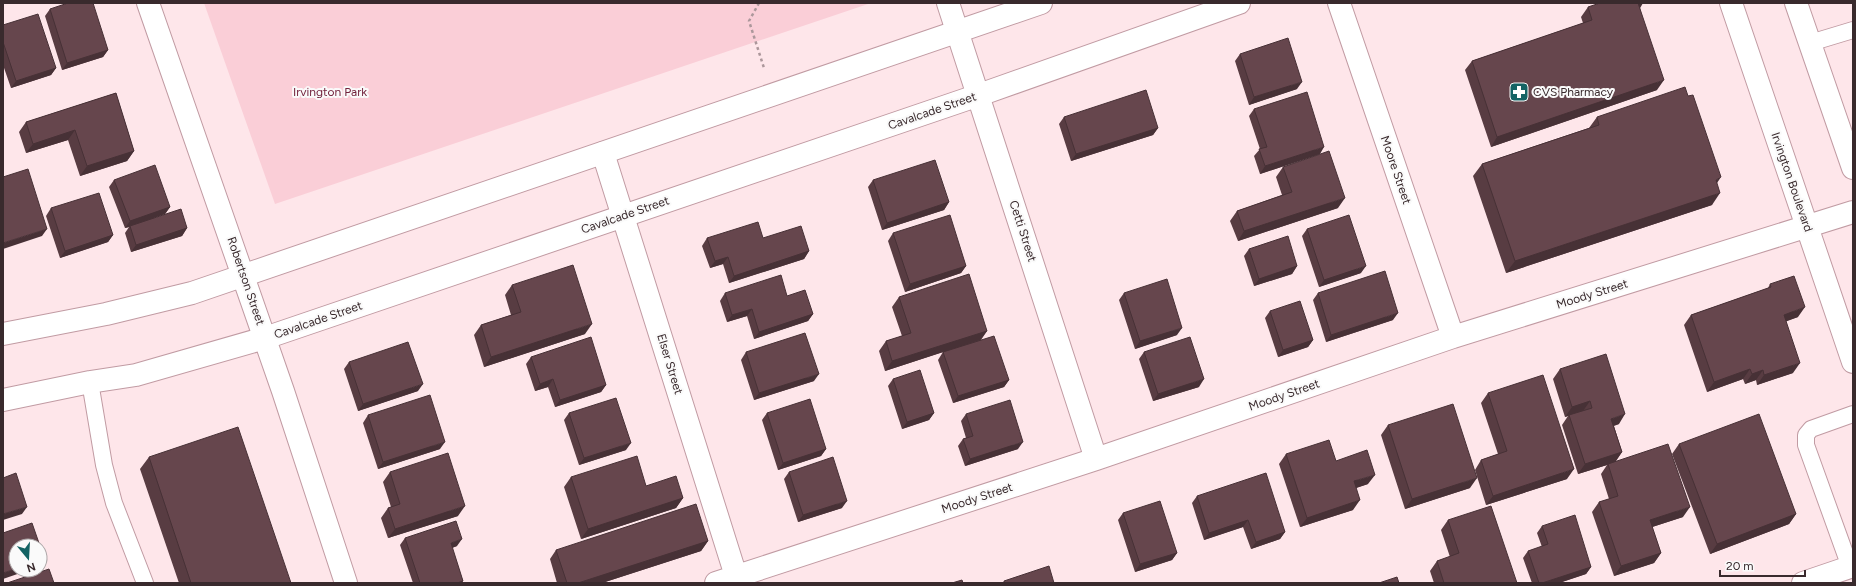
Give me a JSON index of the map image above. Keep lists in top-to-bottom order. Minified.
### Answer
{"streets":{"street":["Cavalcade Street","Moore Street","Irvington Boulevard","Cetti Street","Robertson Street","Moody Street","Elser Street"]},"crossings":[["Cavalcade Street","Cetti Street"],["Cavalcade Street","Robertson Street"],["Cavalcade Street","Elser Street"],["Moore Street","Moody Street"],["Irvington Boulevard","Moody Street"],["Cetti Street","Moody Street"],["Moody Street","Elser Street"]],"parks":["Irvington Park"],"places":{"pharmacy":["CVS Pharmacy"]},"scale_bar":"20 m","north":"bottom"}
